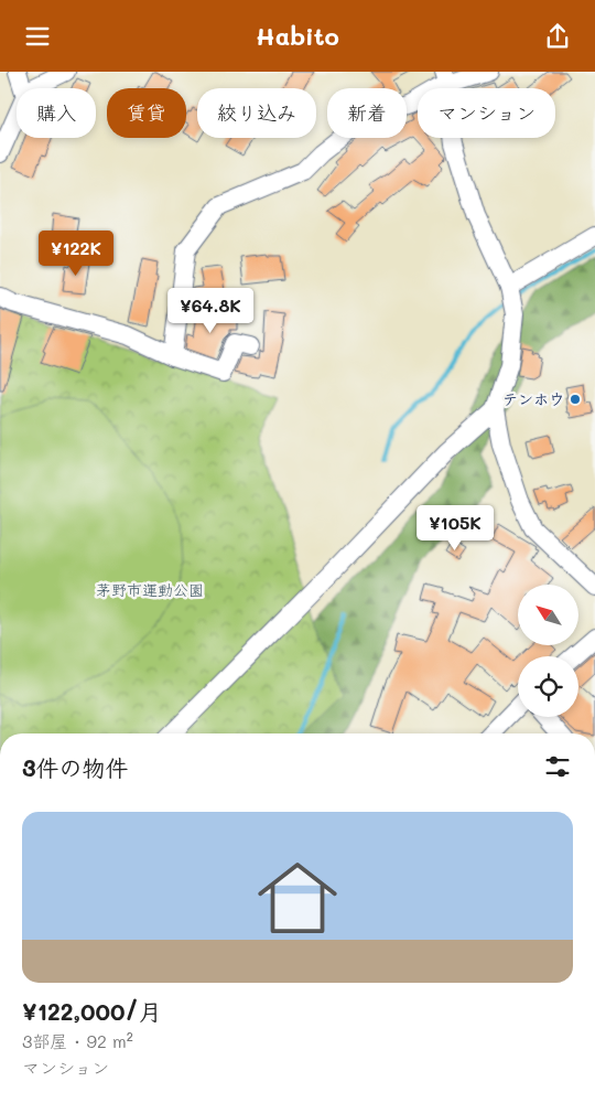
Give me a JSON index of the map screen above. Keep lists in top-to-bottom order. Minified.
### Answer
{"parks":["茅野市運動公園"],"places":["テンホウ"],"north":"top left","page":{"header":"Habito","chip":["購入","賃貸","絞り込み","新着","マンション"],"price":["¥122K","¥64.8K","¥105K"],"heading":"3件の物件","list":[{"name":"¥122,000/月","note":"3部屋 · 92 m² · マンション"}]}}
